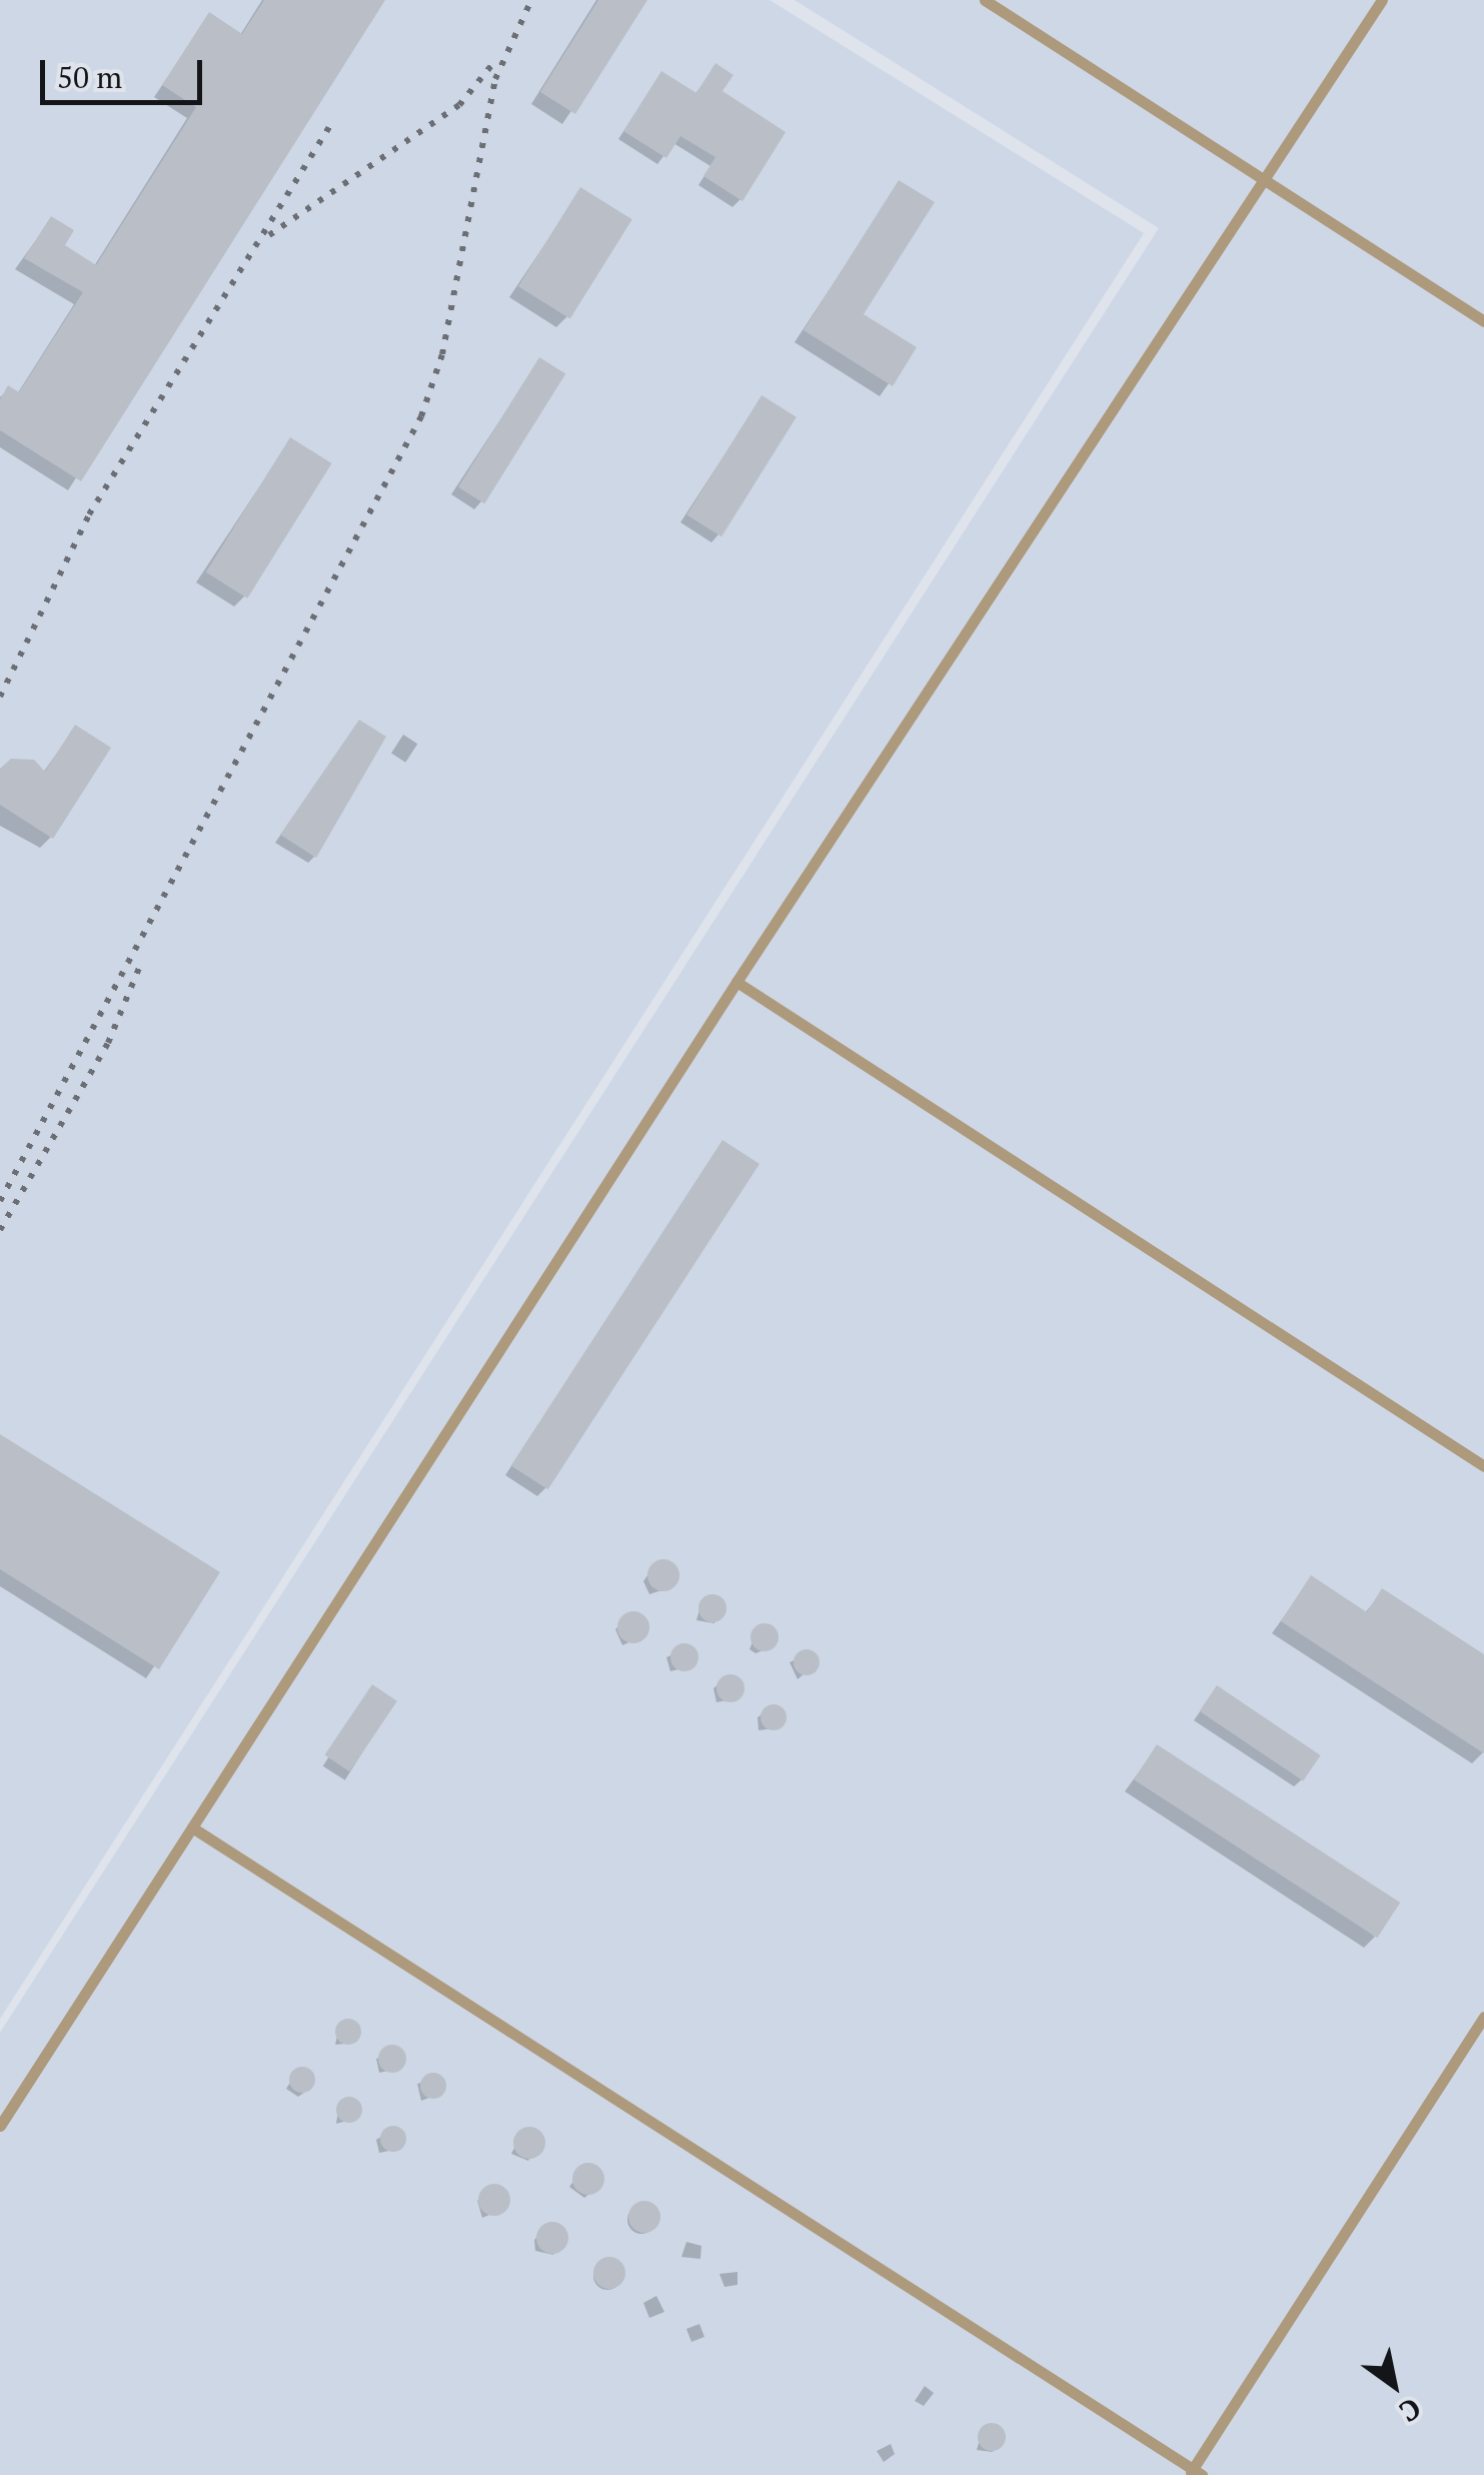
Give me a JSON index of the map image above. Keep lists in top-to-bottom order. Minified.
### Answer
{"scale_bar":"50 m","north":"bottom right"}
